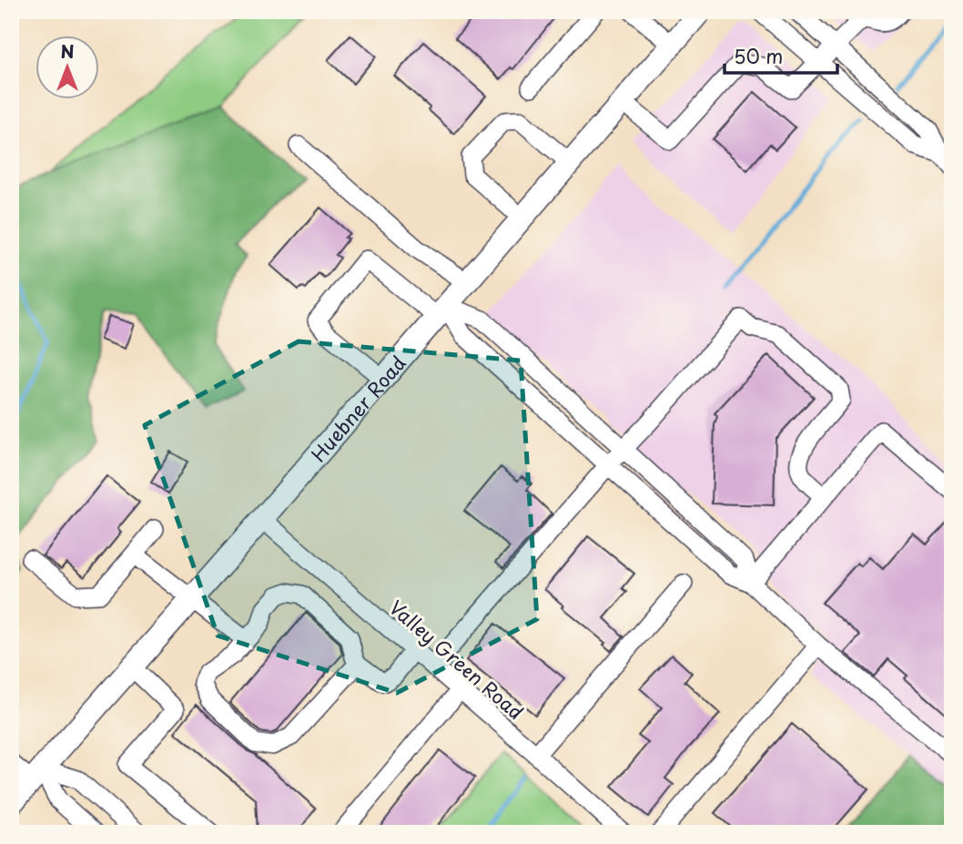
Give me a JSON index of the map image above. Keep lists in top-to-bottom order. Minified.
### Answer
{"streets":{"main road":["Huebner Road"],"street":["Valley Green Road"]},"crossings":[["Huebner Road","Valley Green Road"]],"scale_bar":"50 m","north":"top"}
